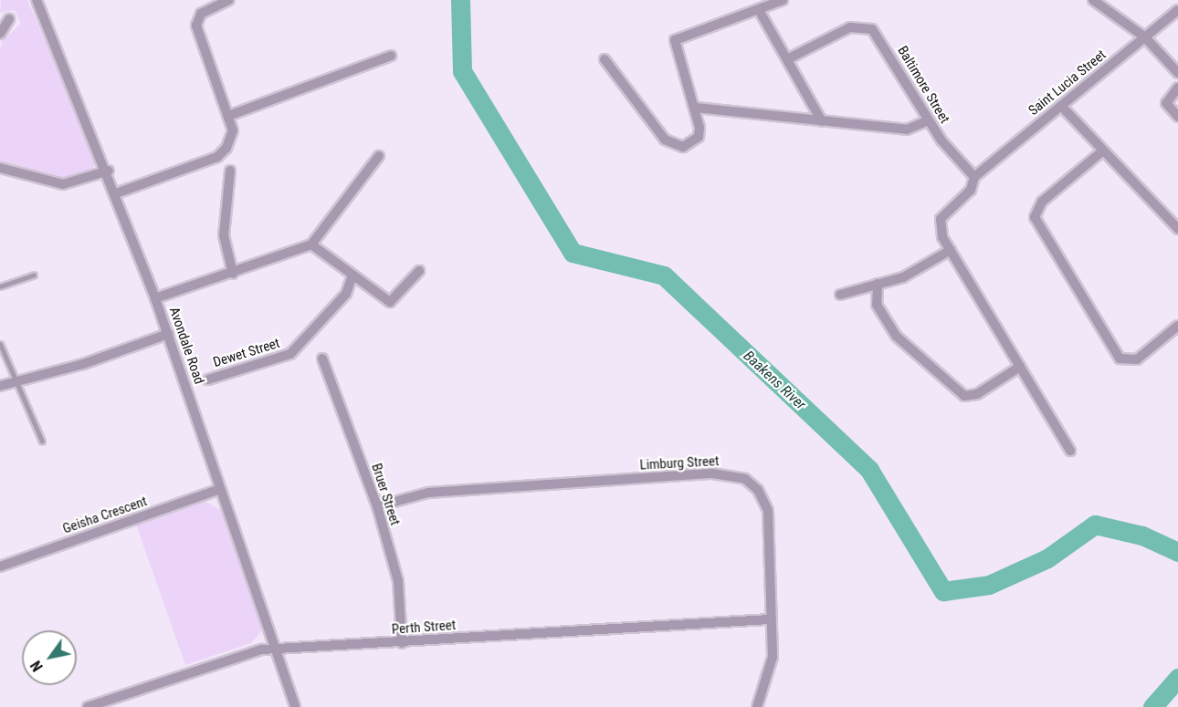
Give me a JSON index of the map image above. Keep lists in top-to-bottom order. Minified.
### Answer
{"streets":{"street":["Saint Lucia Street","Baltimore Street","Avondale Road","Dewet Street","Limburg Street","Bruer Street","Geisha Crescent","Perth Street"]},"crossings":[["Saint Lucia Street","Baltimore Street"],["Avondale Road","Geisha Crescent"],["Avondale Road","Perth Street"],["Limburg Street","Bruer Street"],["Limburg Street","Perth Street"],["Bruer Street","Perth Street"]],"water":["Baakens River"],"north":"bottom left"}
